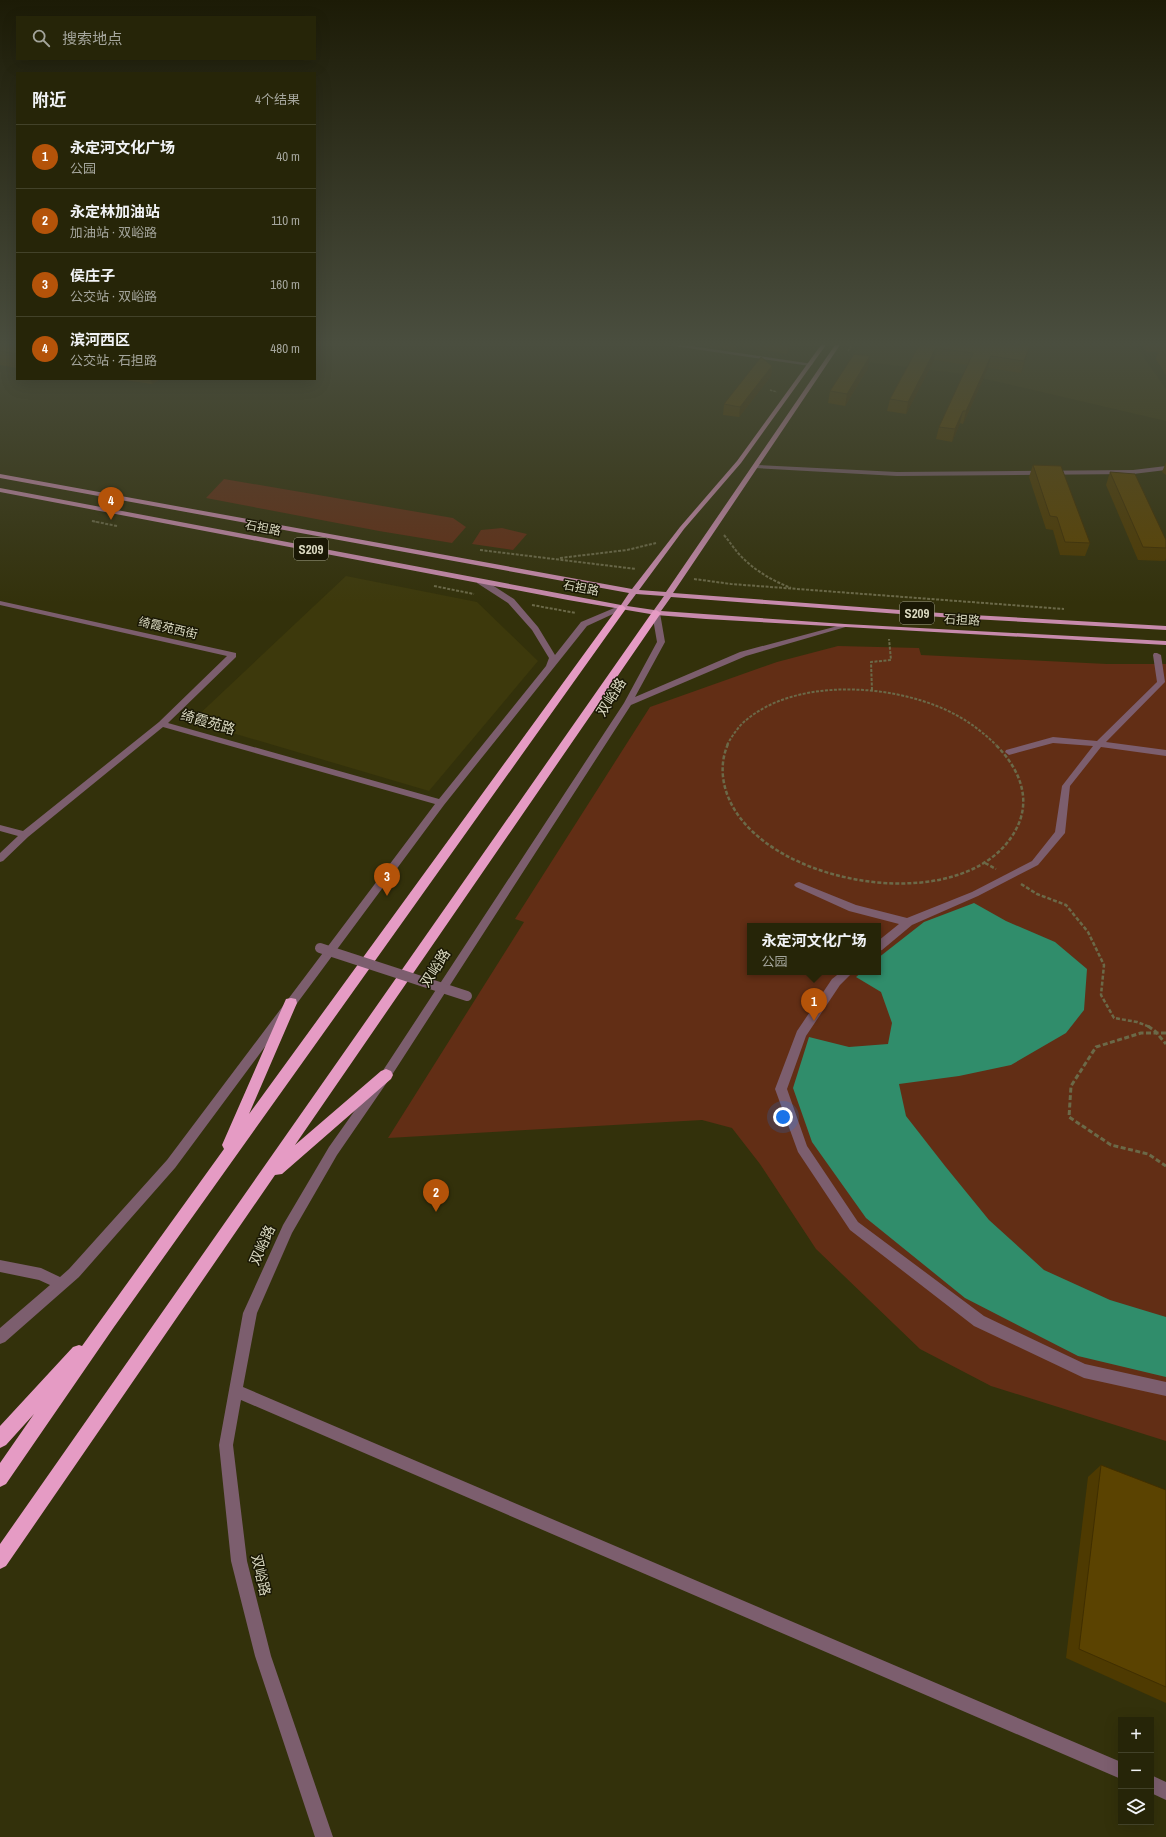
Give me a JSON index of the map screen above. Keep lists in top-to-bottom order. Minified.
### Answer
{"streets":{"highway":["双峪路"],"main road":["石担路","S209"],"street":["绮霞苑西街","绮霞苑路"]},"crossings":[["石担路","双峪路"],["绮霞苑西街","绮霞苑路"]],"page":{"search":"搜索地点","heading":["附近","4个结果"],"list":[{"mark":"1","name":"永定河文化广场","note":"公园","value":"40 m"},{"mark":"2","name":"永定林加油站","note":"加油站 · 双峪路","value":"110 m"},{"mark":"3","name":"侯庄子","note":"公交站 · 双峪路","value":"160 m"},{"mark":"4","name":"滨河西区","note":"公交站 · 石担路","value":"480 m"}],"pins":["4","3","1","2"],"popup":["永定河文化广场","公园"],"map_buttons":["+","−"]}}
